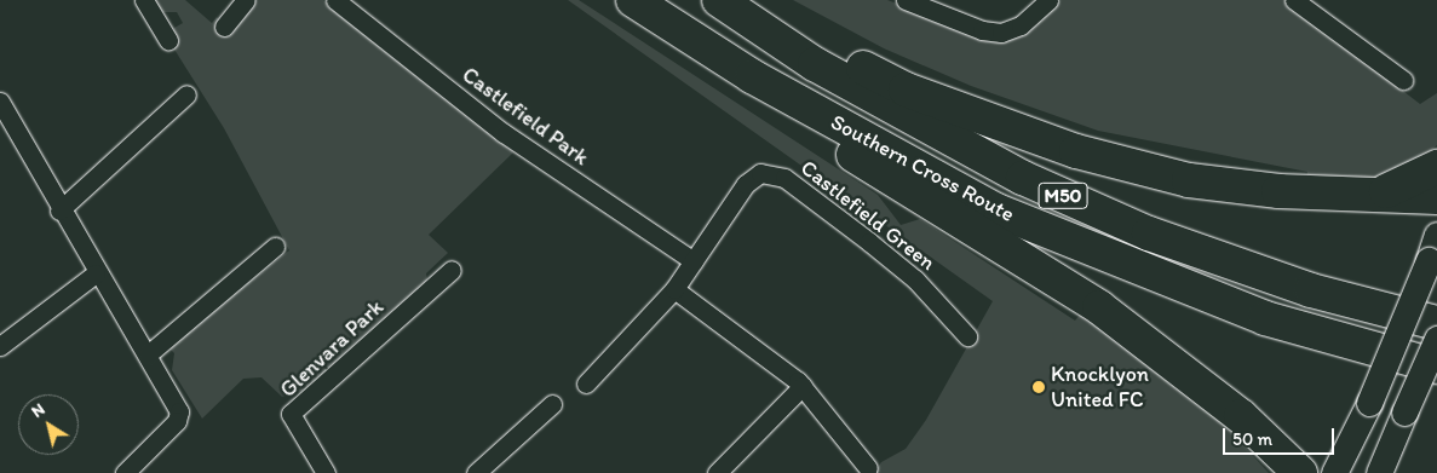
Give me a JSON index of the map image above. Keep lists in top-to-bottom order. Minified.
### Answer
{"streets":{"highway":["Southern Cross Route","M50"],"street":["Castlefield Park","Castlefield Green","Glenvara Park"]},"crossings":[["Castlefield Park","Castlefield Green"],["Southern Cross Route","M50"]],"places":["Knocklyon United FC"],"scale_bar":"50 m","north":"top left"}
